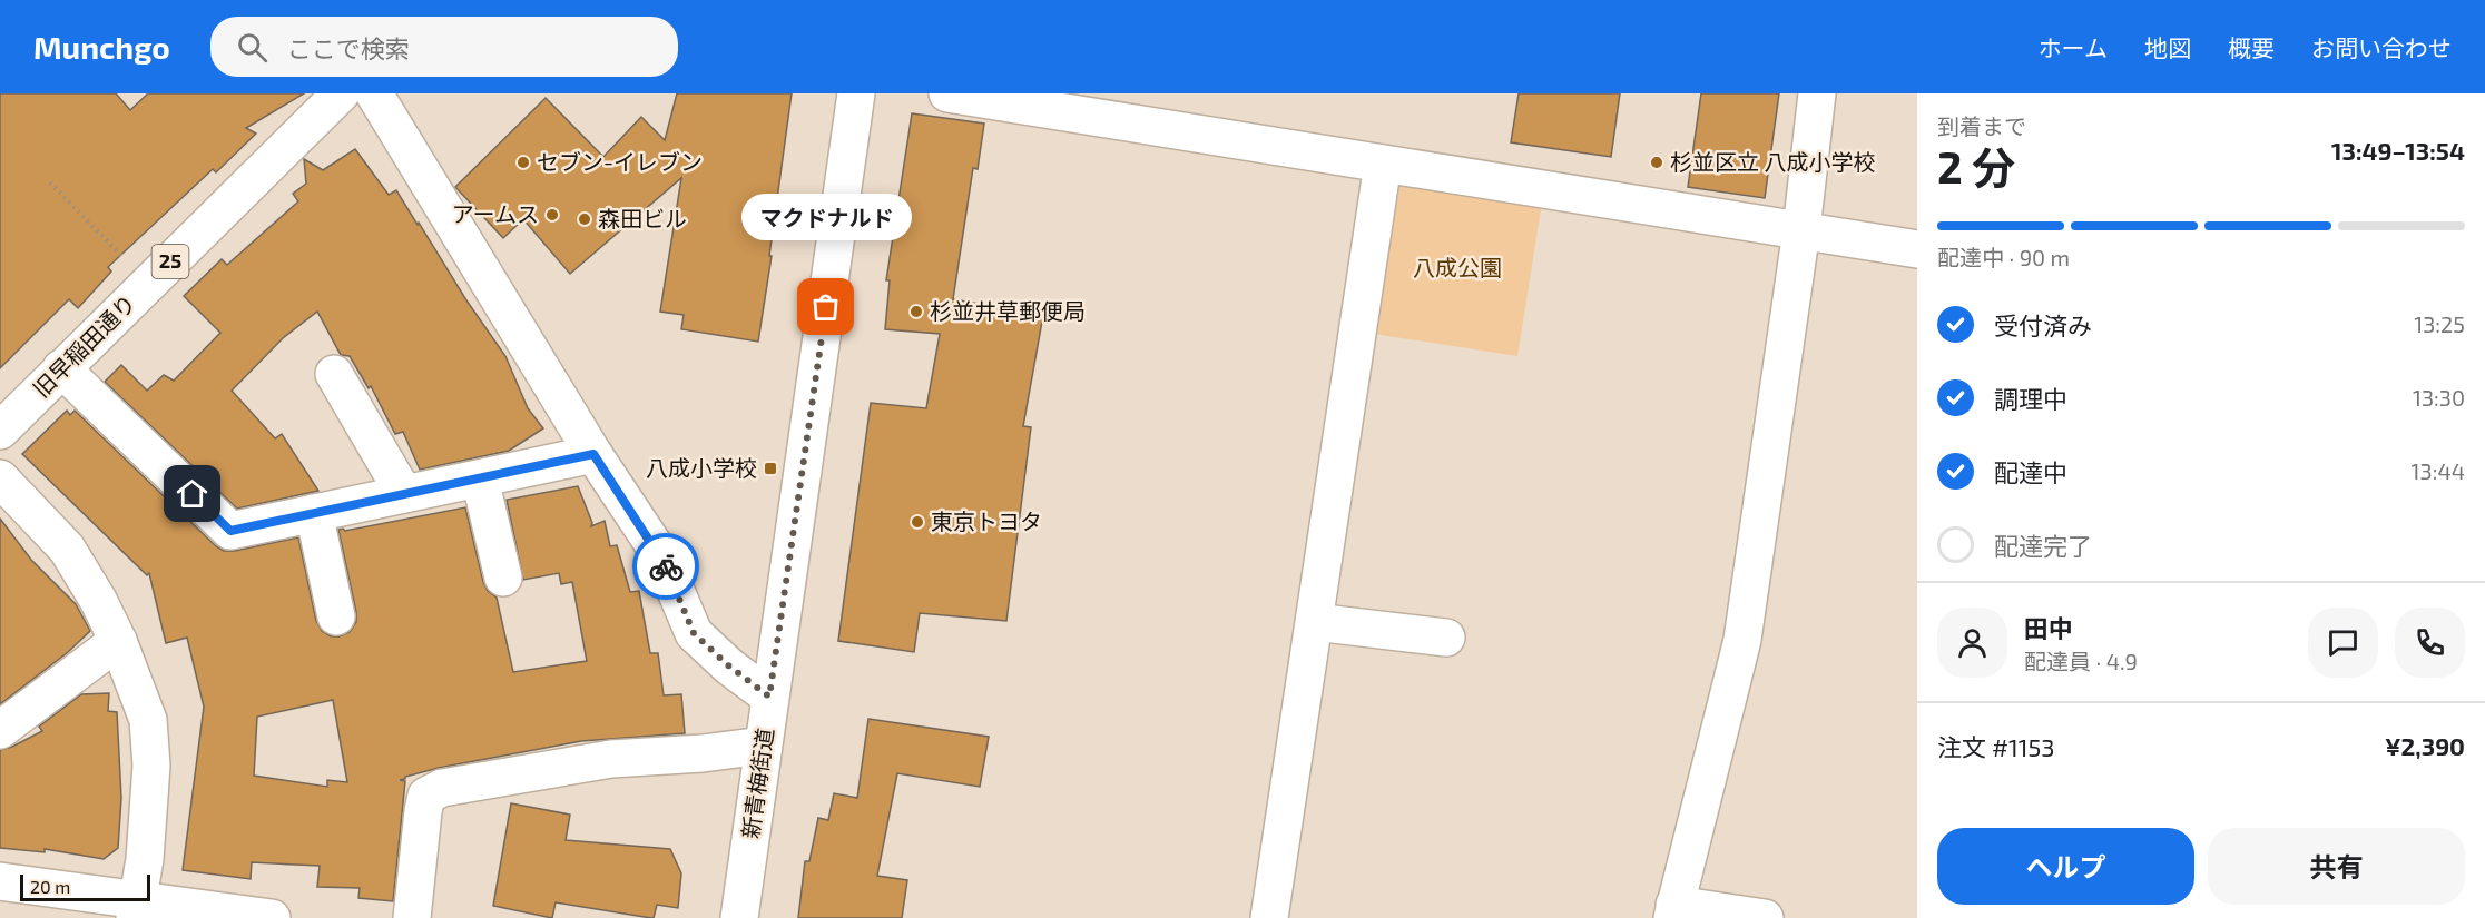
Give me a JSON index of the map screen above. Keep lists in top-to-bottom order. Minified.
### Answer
{"streets":{"street":["25","旧早稲田通り","新青梅街道"]},"parks":["八成公園"],"places":{"other":["セブン-イレブン","杉並区立 八成小学校","アームス","森田ビル","マクドナルド","杉並井草郵便局","東京トヨタ"],"transit":["八成小学校"]},"scale_bar":"20 m","page":{"header":"Munchgo","search":"ここで検索","nav":["ホーム","地図","概要","お問い合わせ"],"heading":["2 分","到着まで","13:49–13:54"],"panel":["田中","配達員 · 4.9","注文 #1153","¥2,390"],"bubble":"マクドナルド","bar":"配達中 · 90 m","list":[["受付済み","13:25"],["調理中","13:30"],["配達中","13:44"],"配達完了"],"buttons":["ヘルプ","共有"],"scale":"20 m"}}
